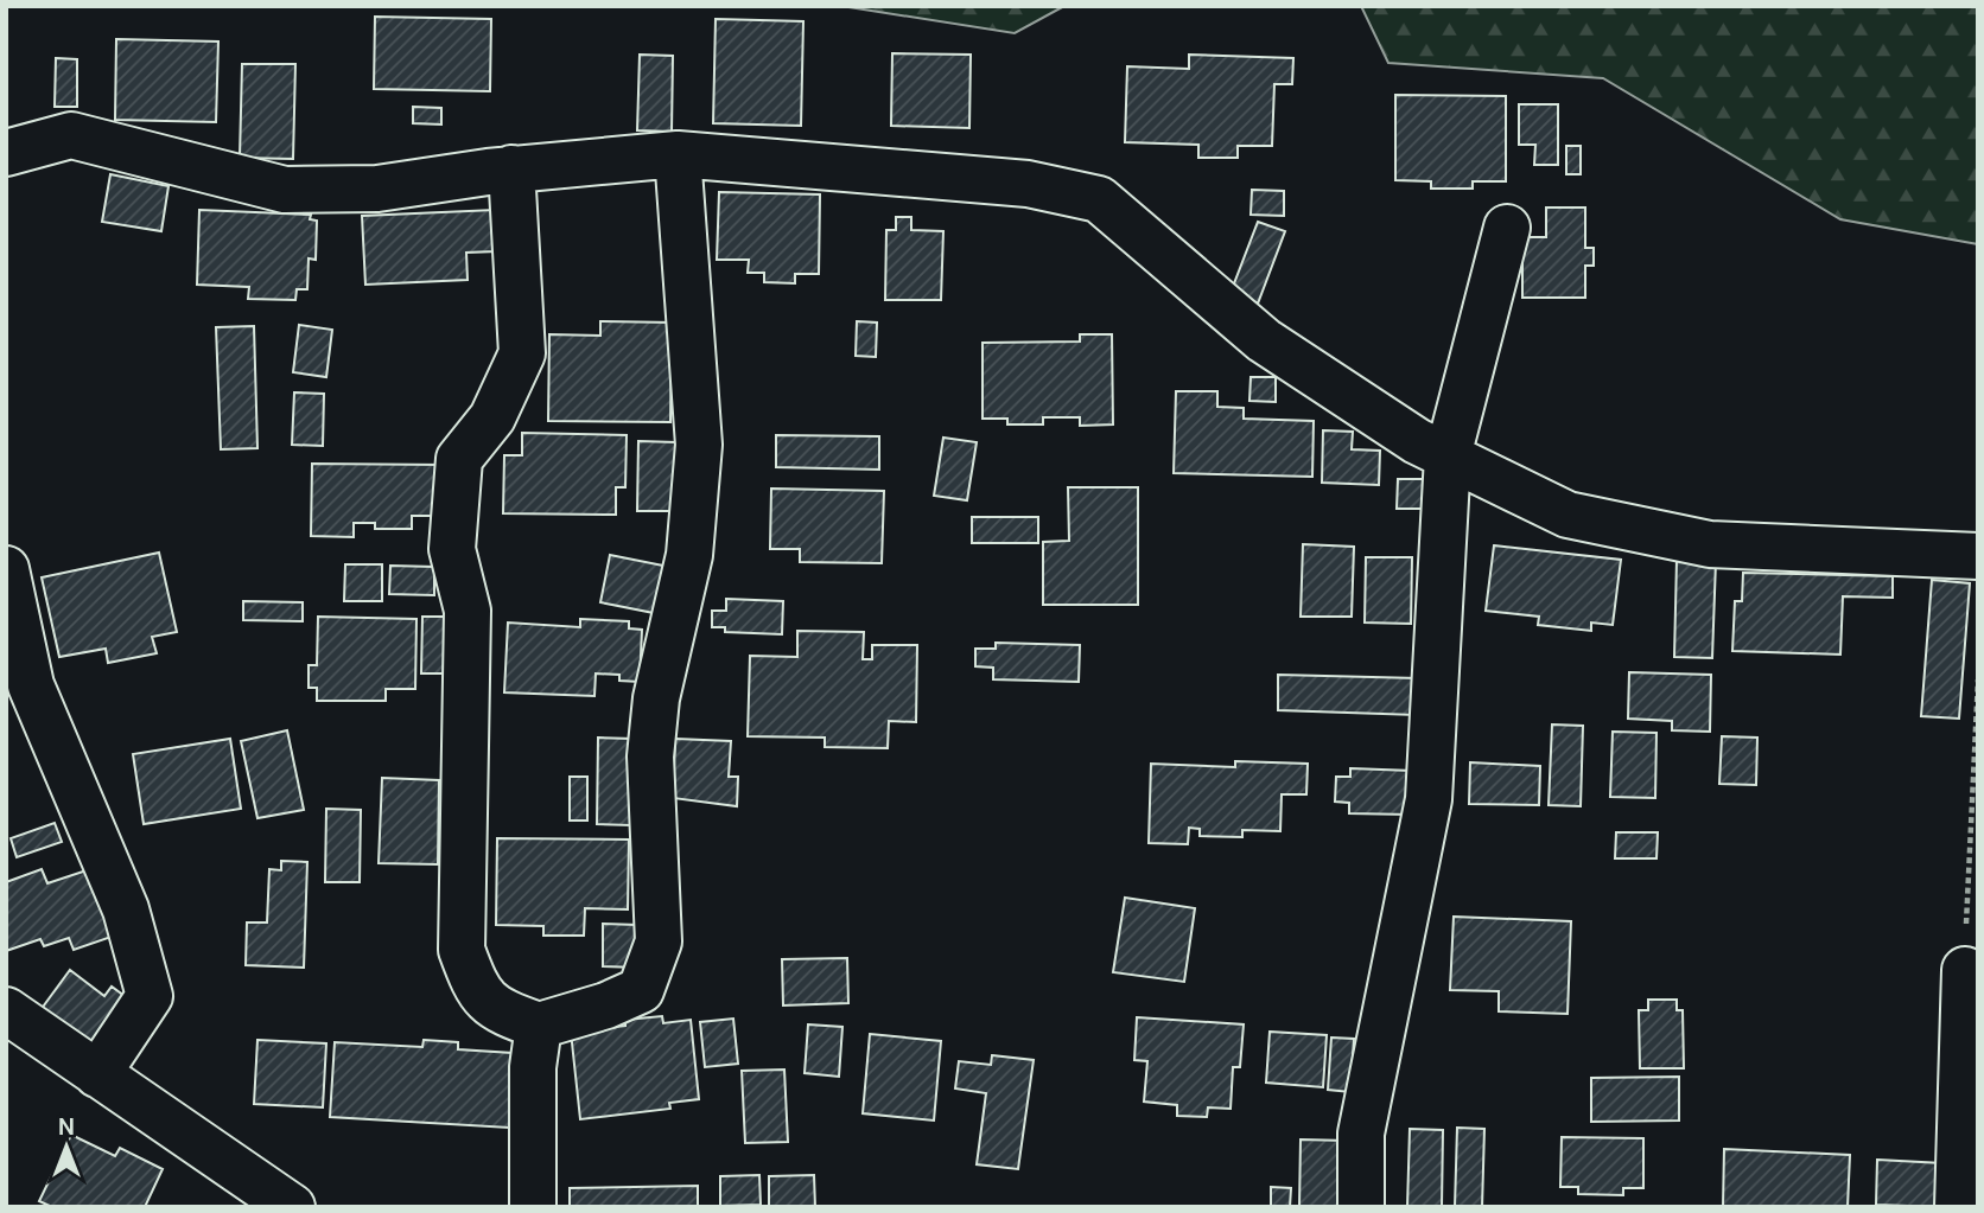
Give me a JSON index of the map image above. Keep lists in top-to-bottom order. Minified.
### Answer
{"north":"top"}
